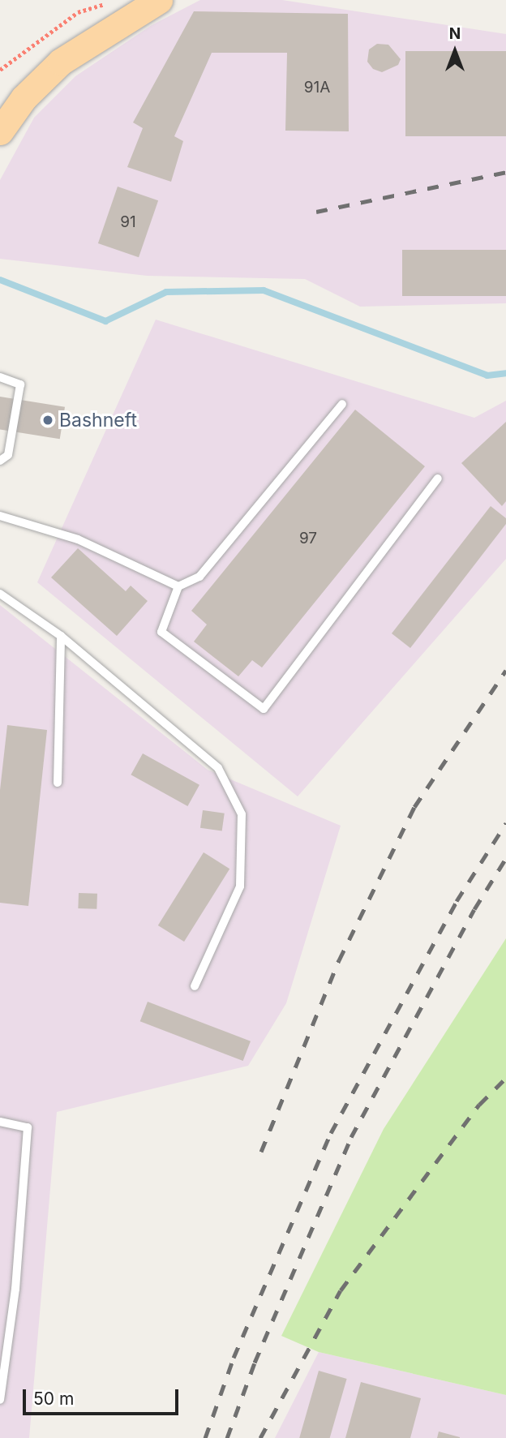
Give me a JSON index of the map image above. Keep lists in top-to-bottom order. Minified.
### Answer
{"places":["Bashneft"],"house_numbers":["91А","91","97"],"scale_bar":"50 m","north":"top"}
